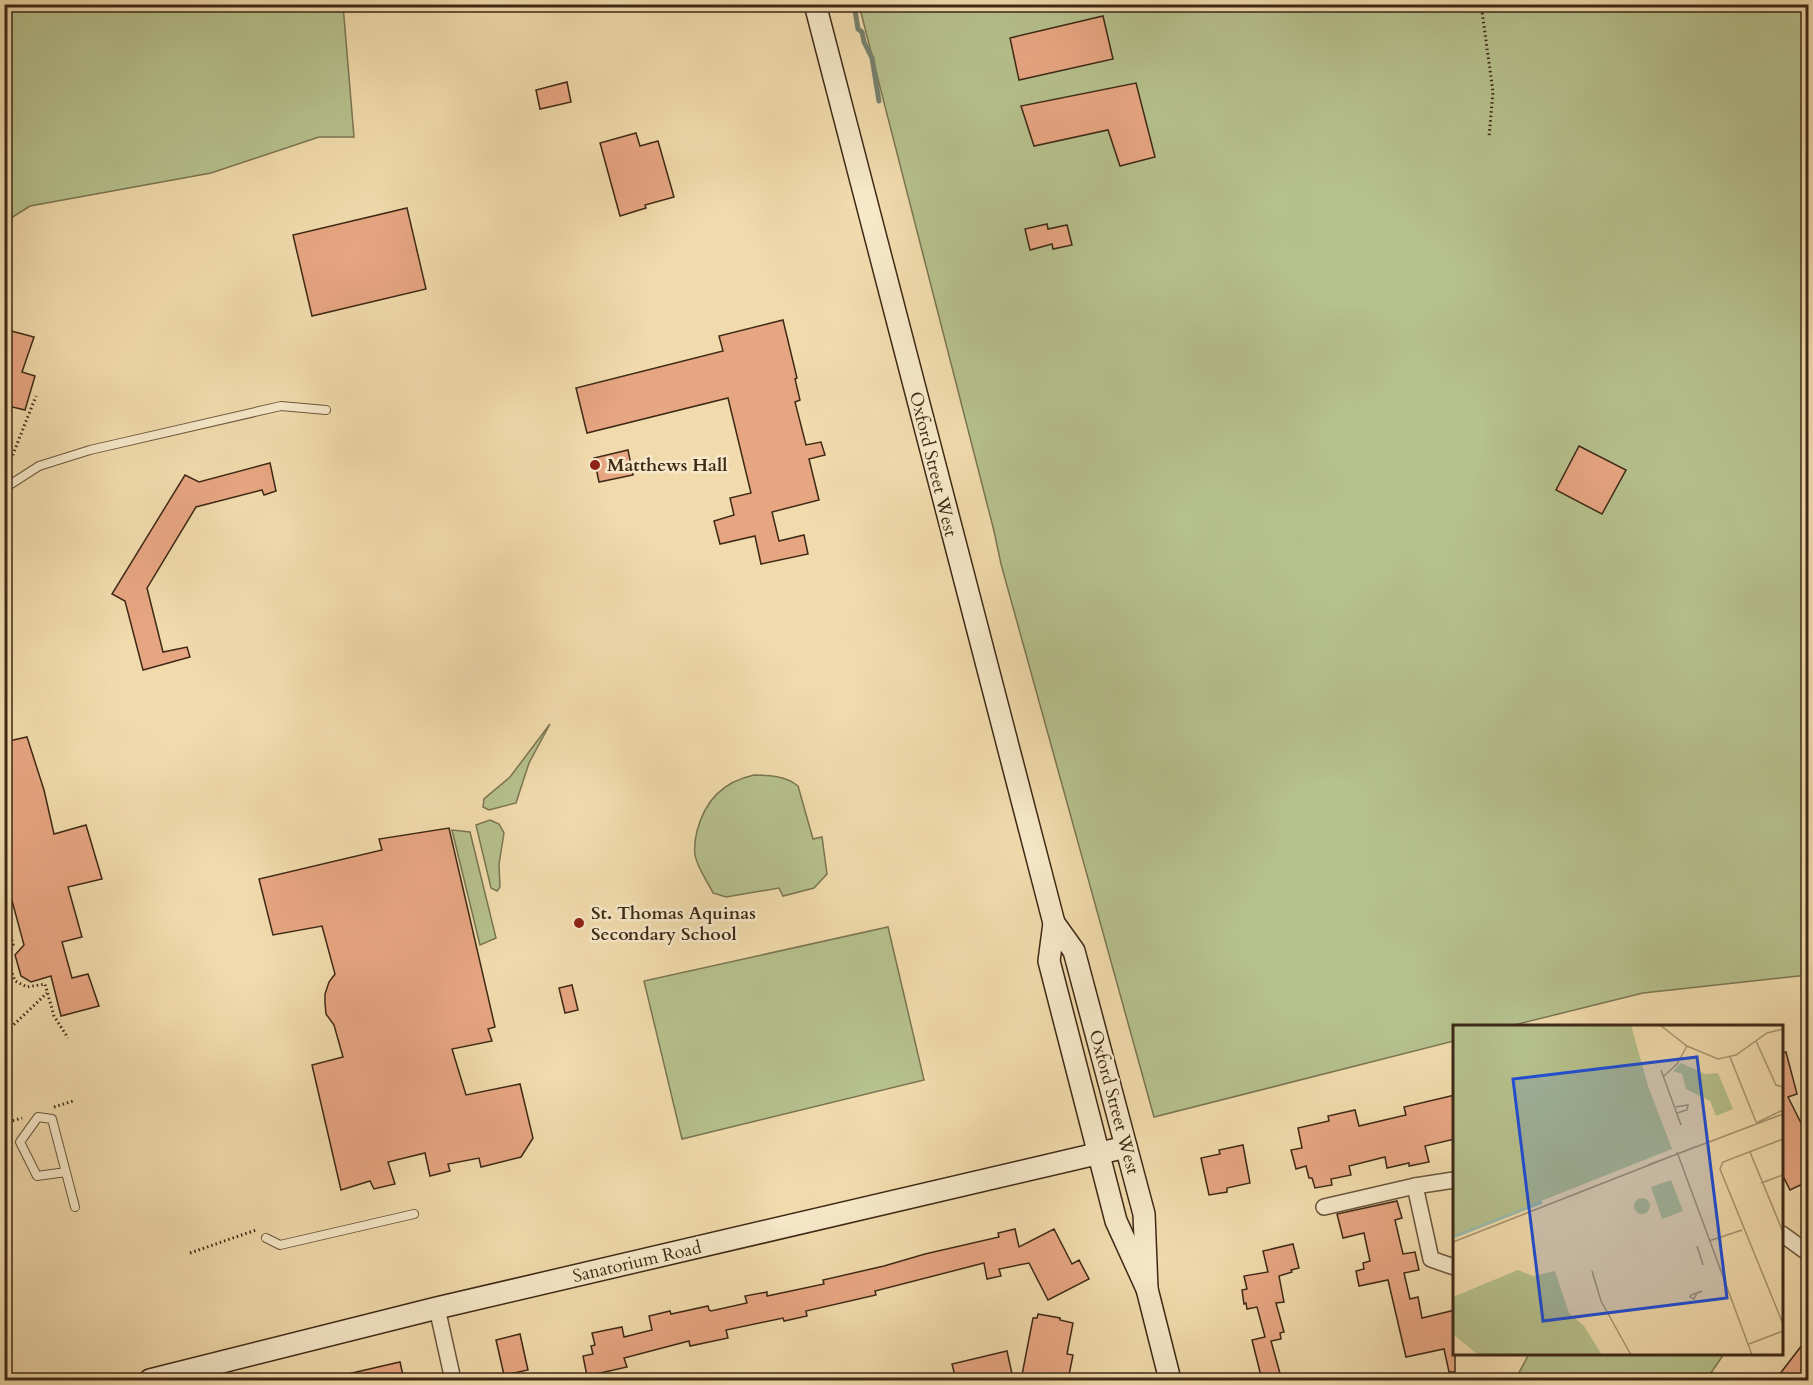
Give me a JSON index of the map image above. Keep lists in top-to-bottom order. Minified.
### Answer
{"streets":{"main road":["Oxford Street West","Sanatorium Road"]},"crossings":[["Oxford Street West","Sanatorium Road"]],"places":["Matthews Hall","St. Thomas Aquinas Secondary School"]}
